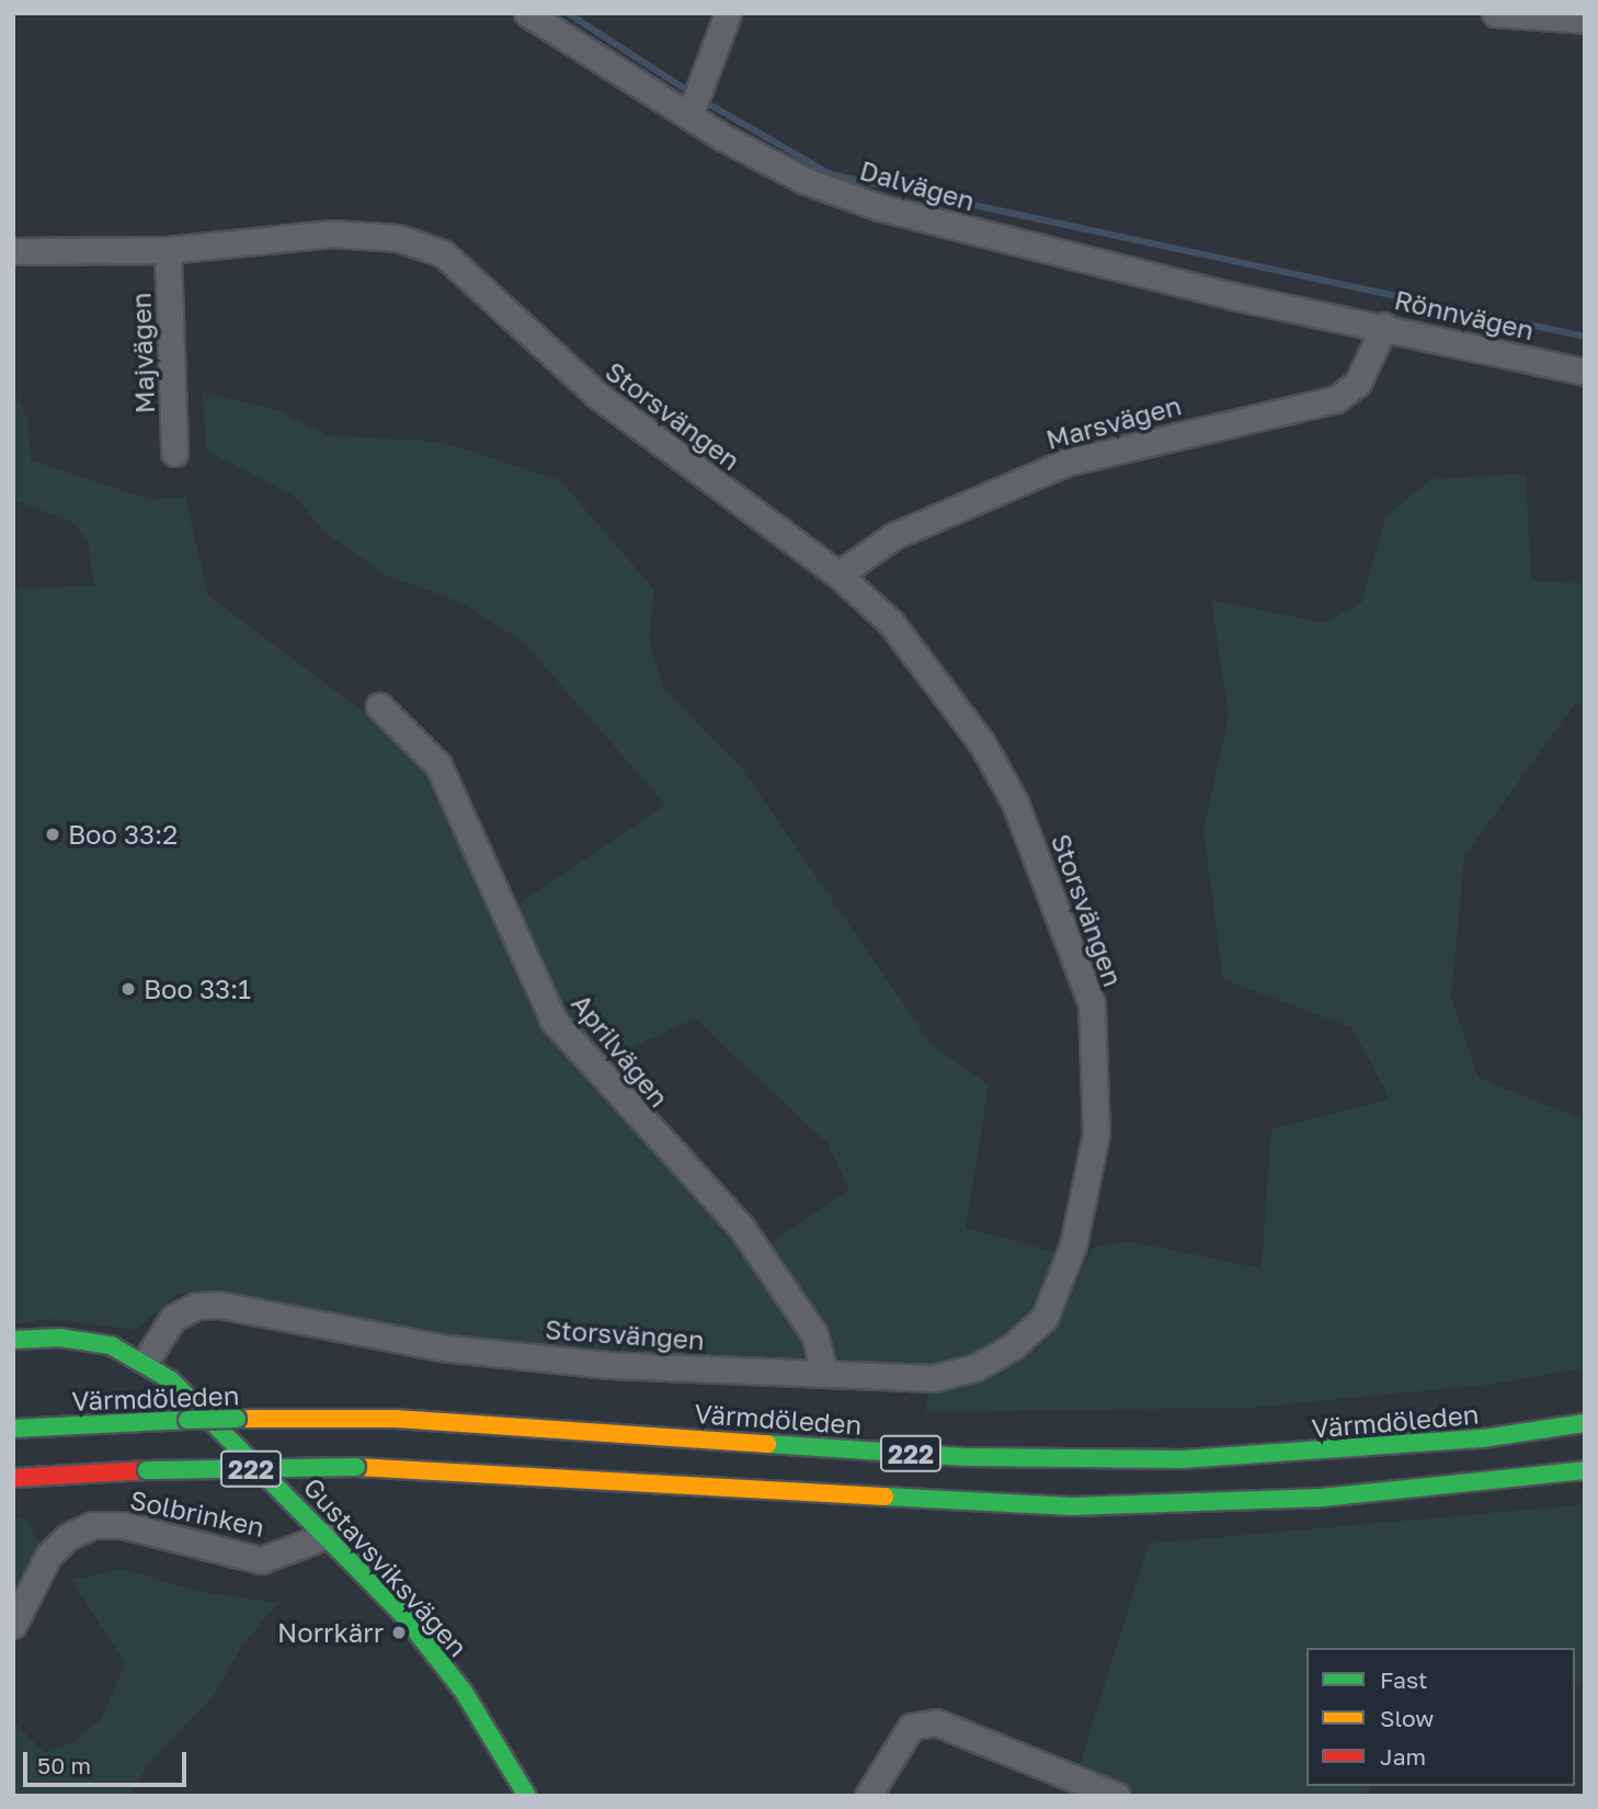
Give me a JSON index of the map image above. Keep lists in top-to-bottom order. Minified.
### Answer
{"streets":{"main road":["Värmdöleden","222","Gustavsviksvägen"],"street":["Dalvägen","Rönnvägen","Majvägen","Storsvängen","Marsvägen","Aprilvägen","Solbrinken"]},"crossings":[["Dalvägen","Rönnvägen"],["Rönnvägen","Marsvägen"],["Majvägen","Storsvängen"],["Storsvängen","Marsvägen"],["Storsvängen","Aprilvägen"],["Storsvängen","Gustavsviksvägen"],["Solbrinken","Gustavsviksvägen"]],"places":["Boo 33:2","Boo 33:1","Norrkärr"],"legend":["Fast","Slow","Jam"],"scale_bar":"50 m"}
